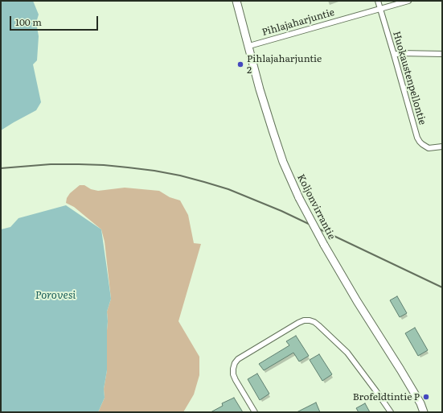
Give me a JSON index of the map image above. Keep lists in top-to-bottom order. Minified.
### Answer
{"streets":{"main road":["Koljonvirrantie"],"street":["Pihlajaharjuntie","Huokaustenpellontie"]},"crossings":[["Pihlajaharjuntie","Huokaustenpellontie"],["Pihlajaharjuntie","Koljonvirrantie"]],"water":["Porovesi"],"places":["Pihlajaharjuntie 2","Brofeldtintie P"],"scale_bar":"100 m"}
